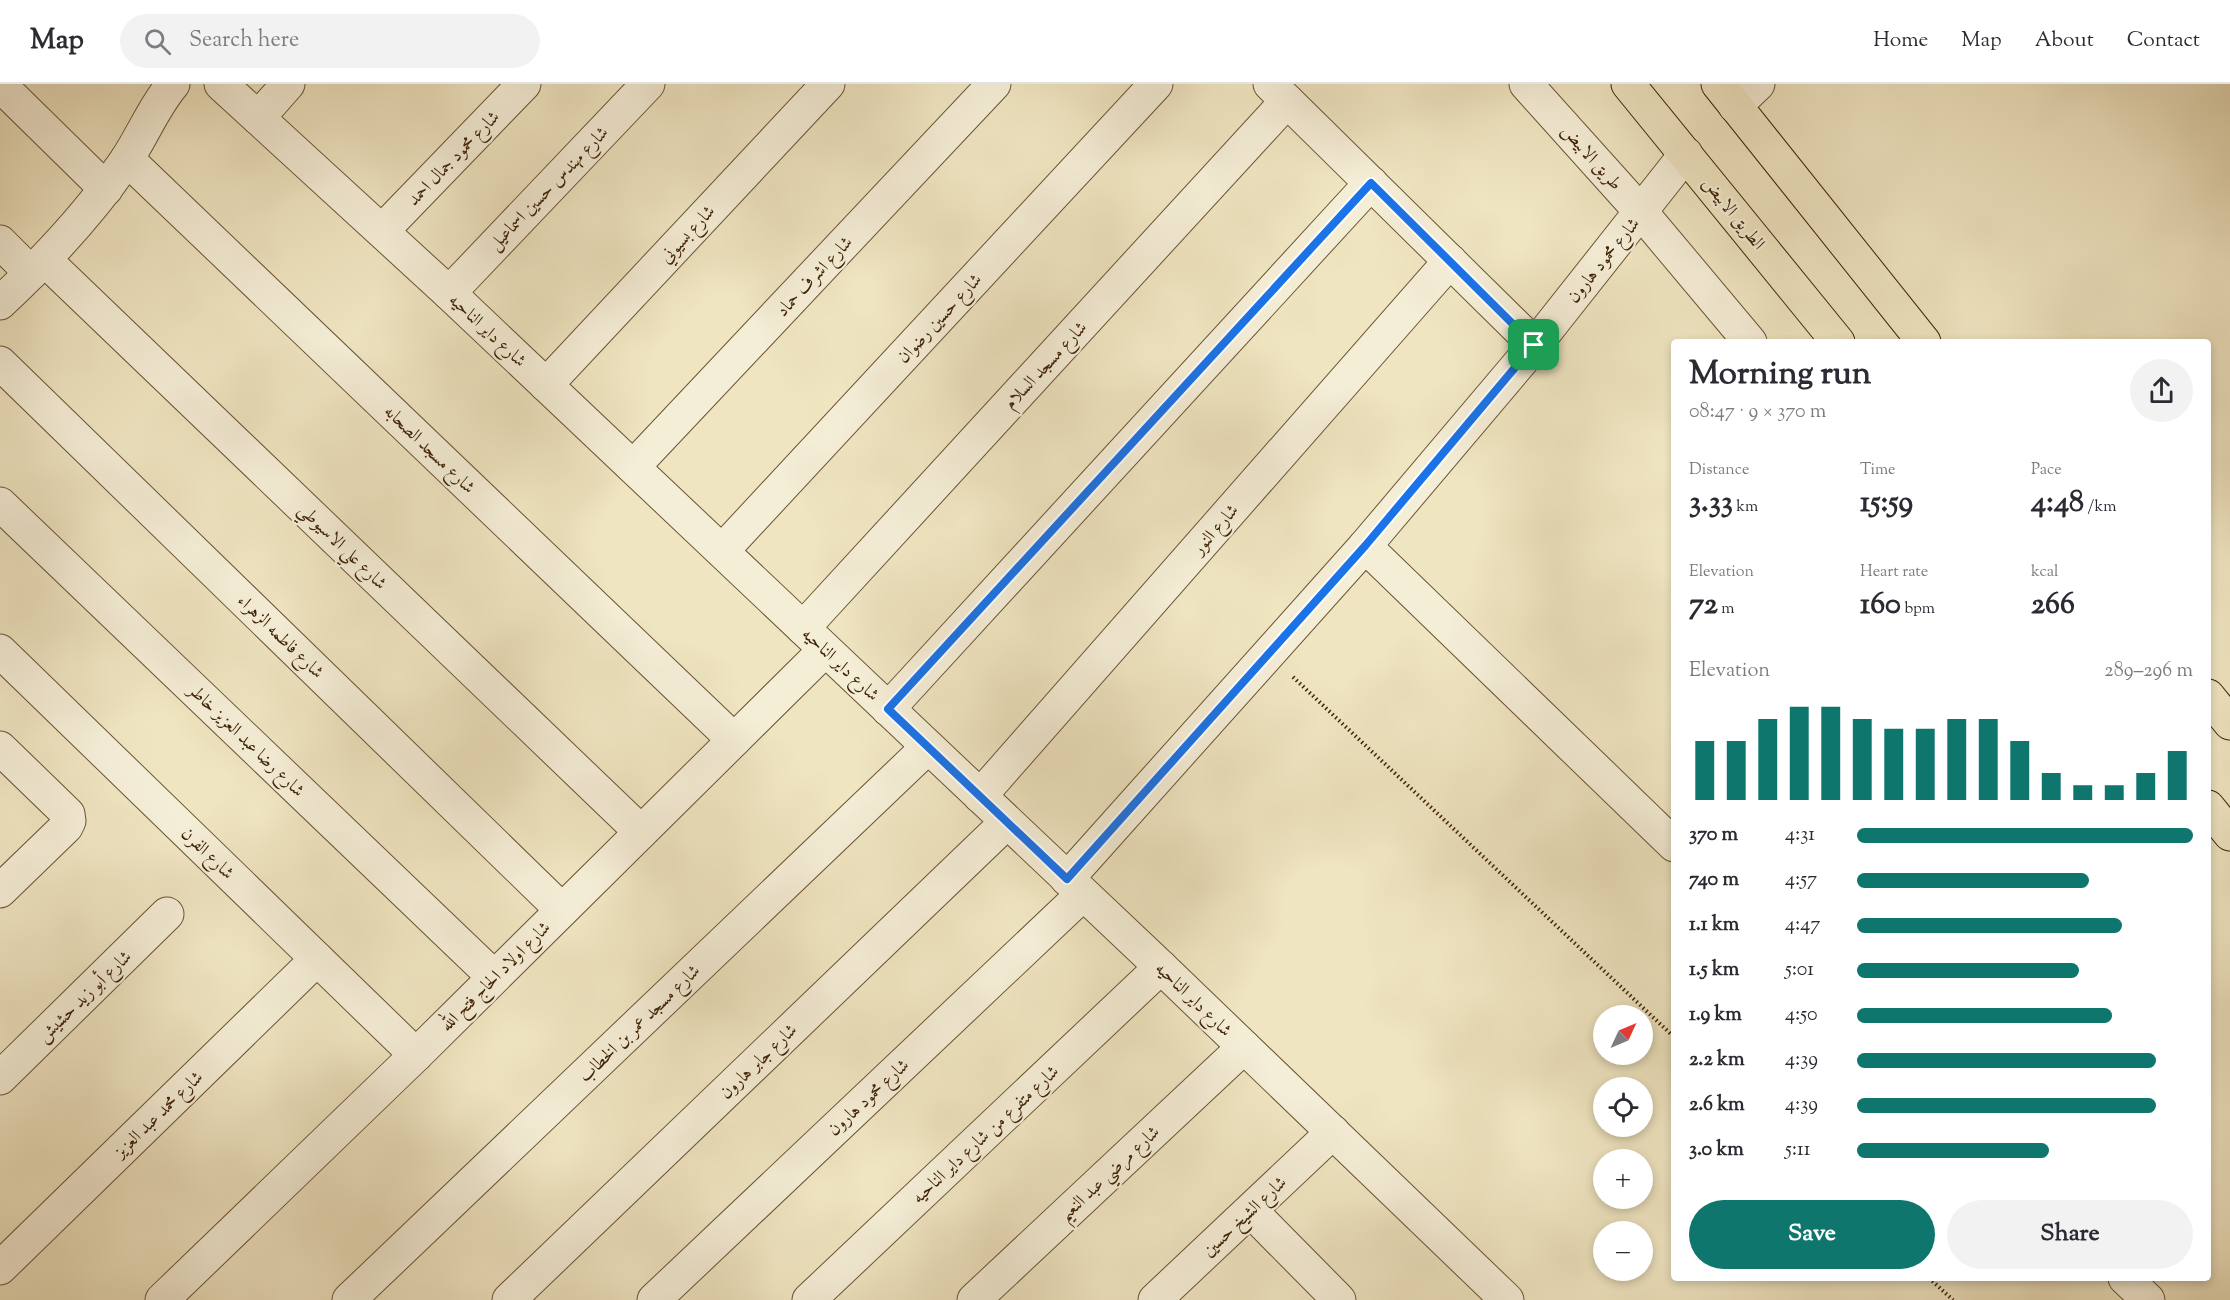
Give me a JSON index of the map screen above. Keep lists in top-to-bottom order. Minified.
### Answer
{"streets":{"main road":["الطريق الابيض"],"street":["طريق الابيض","شارع محمود جمال احمد","شارع مهندس حسين اسماعيل","شارع بسيوني","شارع محمود هارون","شارع اشرف حماد","شارع حسين رضوان","شارع داير الناحيه","شارع مسجد السلام","شارع مسجد الصحابه","شارع النور","شارع علي الاسيوطي","شارع فاطمه الزهراء","شارع رضا عبد العزيز خاطر","شارع الفرن","شارع اولاد الحاج فتح الله","شارع أبو زيد حشيش","شارع مسجد عمر بن الخطاب","شارع جابر هارون","شارع محمد عبد العزيز","شارع متفرع من شارع داير الناحيه","شارع مرضي عبد النعيم","شارع الشيخ حسين"]},"crossings":[["طريق الابيض","شارع محمود هارون"],["شارع محمود جمال احمد","شارع داير الناحيه"],["شارع مهندس حسين اسماعيل","شارع داير الناحيه"],["الطريق الابيض","شارع محمود هارون"],["شارع بسيوني","شارع داير الناحيه"],["شارع محمود هارون","شارع داير الناحيه"],["شارع اشرف حماد","شارع داير الناحيه"],["شارع حسين رضوان","شارع داير الناحيه"],["شارع داير الناحيه","شارع مسجد السلام"],["شارع داير الناحيه","شارع النور"],["شارع داير الناحيه","شارع اولاد الحاج فتح الله"],["شارع داير الناحيه","شارع مسجد عمر بن الخطاب"],["شارع داير الناحيه","شارع جابر هارون"],["شارع داير الناحيه","شارع متفرع من شارع داير الناحيه"],["شارع داير الناحيه","شارع مرضي عبد النعيم"],["شارع داير الناحيه","شارع الشيخ حسين"],["شارع مسجد السلام","شارع اولاد الحاج فتح الله"],["شارع مسجد الصحابه","شارع اولاد الحاج فتح الله"],["شارع علي الاسيوطي","شارع اولاد الحاج فتح الله"],["شارع فاطمه الزهراء","شارع اولاد الحاج فتح الله"],["شارع رضا عبد العزيز خاطر","شارع اولاد الحاج فتح الله"],["شارع الفرن","شارع اولاد الحاج فتح الله"],["شارع الفرن","شارع محمد عبد العزيز"]],"north":"top right","page":{"header":"Map","search":"Search here","nav":["Home","Map","About","Contact"],"heading":["Morning run","08:47 · 9 × 370 m"],"stats":[["Distance","3.33 km"],["Time","15:59"],["Pace","4:48 /km"],["Elevation","72 m"],["Heart rate","160 bpm"],["kcal","266"]],"chart":["Elevation","289–296 m"],"list":[{"name":"370 m","note":"4:31"},{"name":"740 m","note":"4:57"},{"name":"1.1 km","note":"4:47"},{"name":"1.5 km","note":"5:01"},{"name":"1.9 km","note":"4:50"},{"name":"2.2 km","note":"4:39"},{"name":"2.6 km","note":"4:39"},{"name":"3.0 km","note":"5:11"}],"map_buttons":["+","−"],"buttons":["Save","Share"]}}
